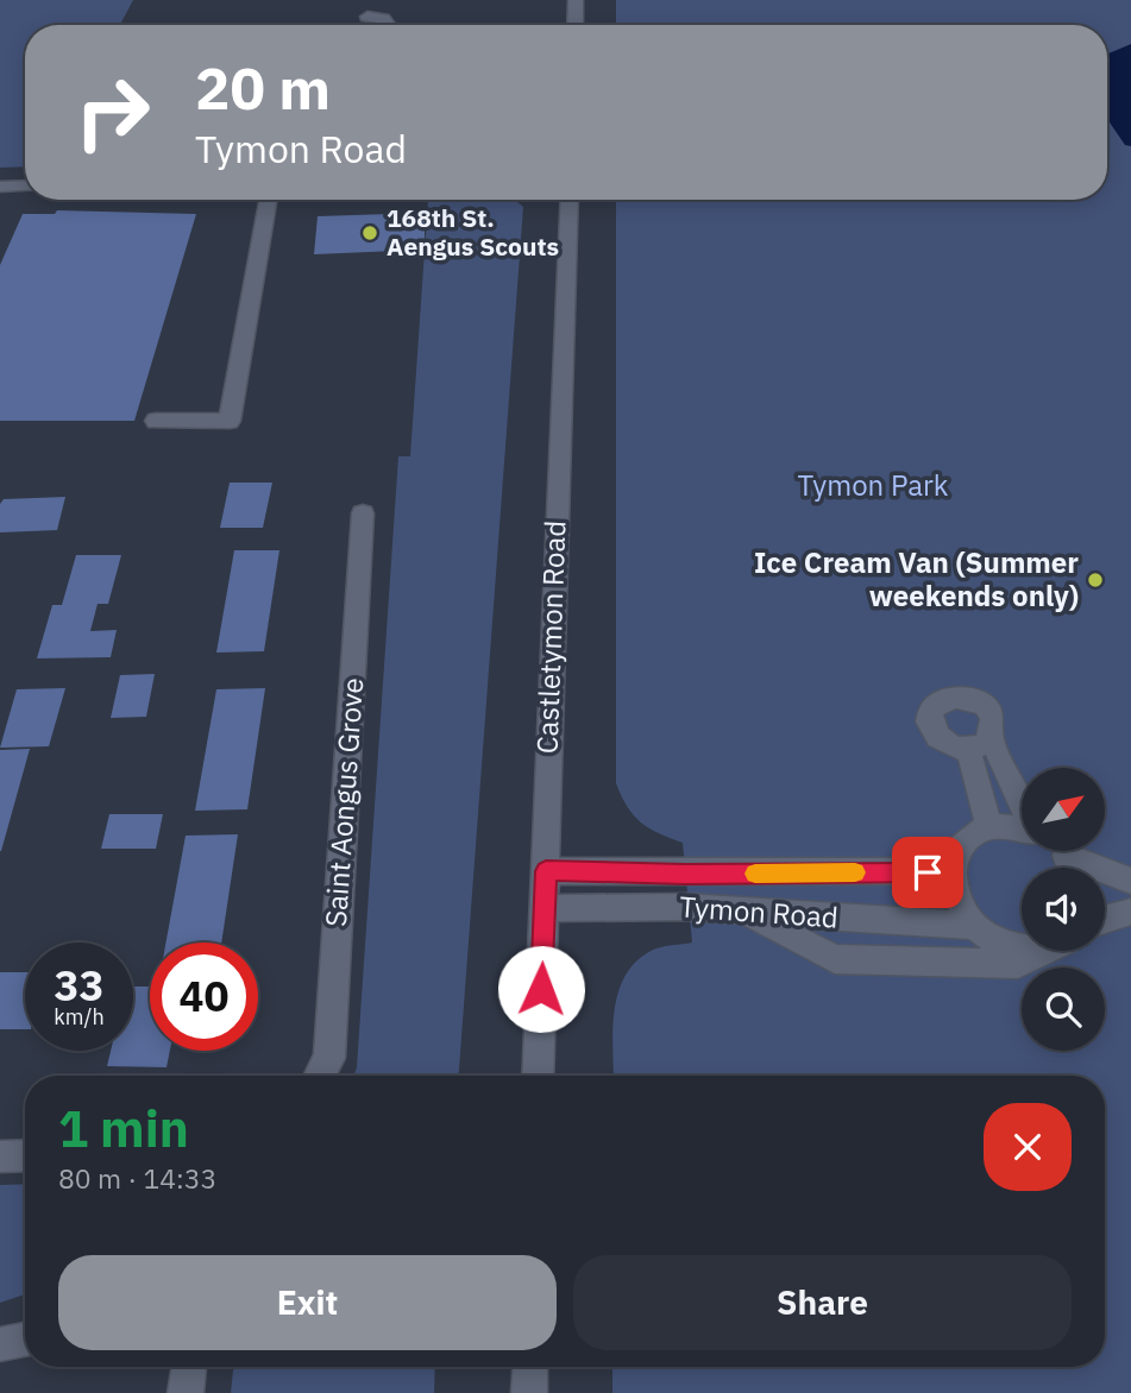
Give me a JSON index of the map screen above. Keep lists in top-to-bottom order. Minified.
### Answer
{"streets":{"street":["Castletymon Road","Saint Aongus Grove","Tymon Road"]},"crossings":[["Castletymon Road","Tymon Road"]],"parks":["Tymon Park"],"places":["168th St. Aengus Scouts","Ice Cream Van (Summer weekends only)"],"north":"top right","page":{"turn":["20 m","Tymon Road"],"speed":"33 km/h","limit":"40","heading":["1 min","80 m · 14:33"],"buttons":["Exit","Share"]}}
